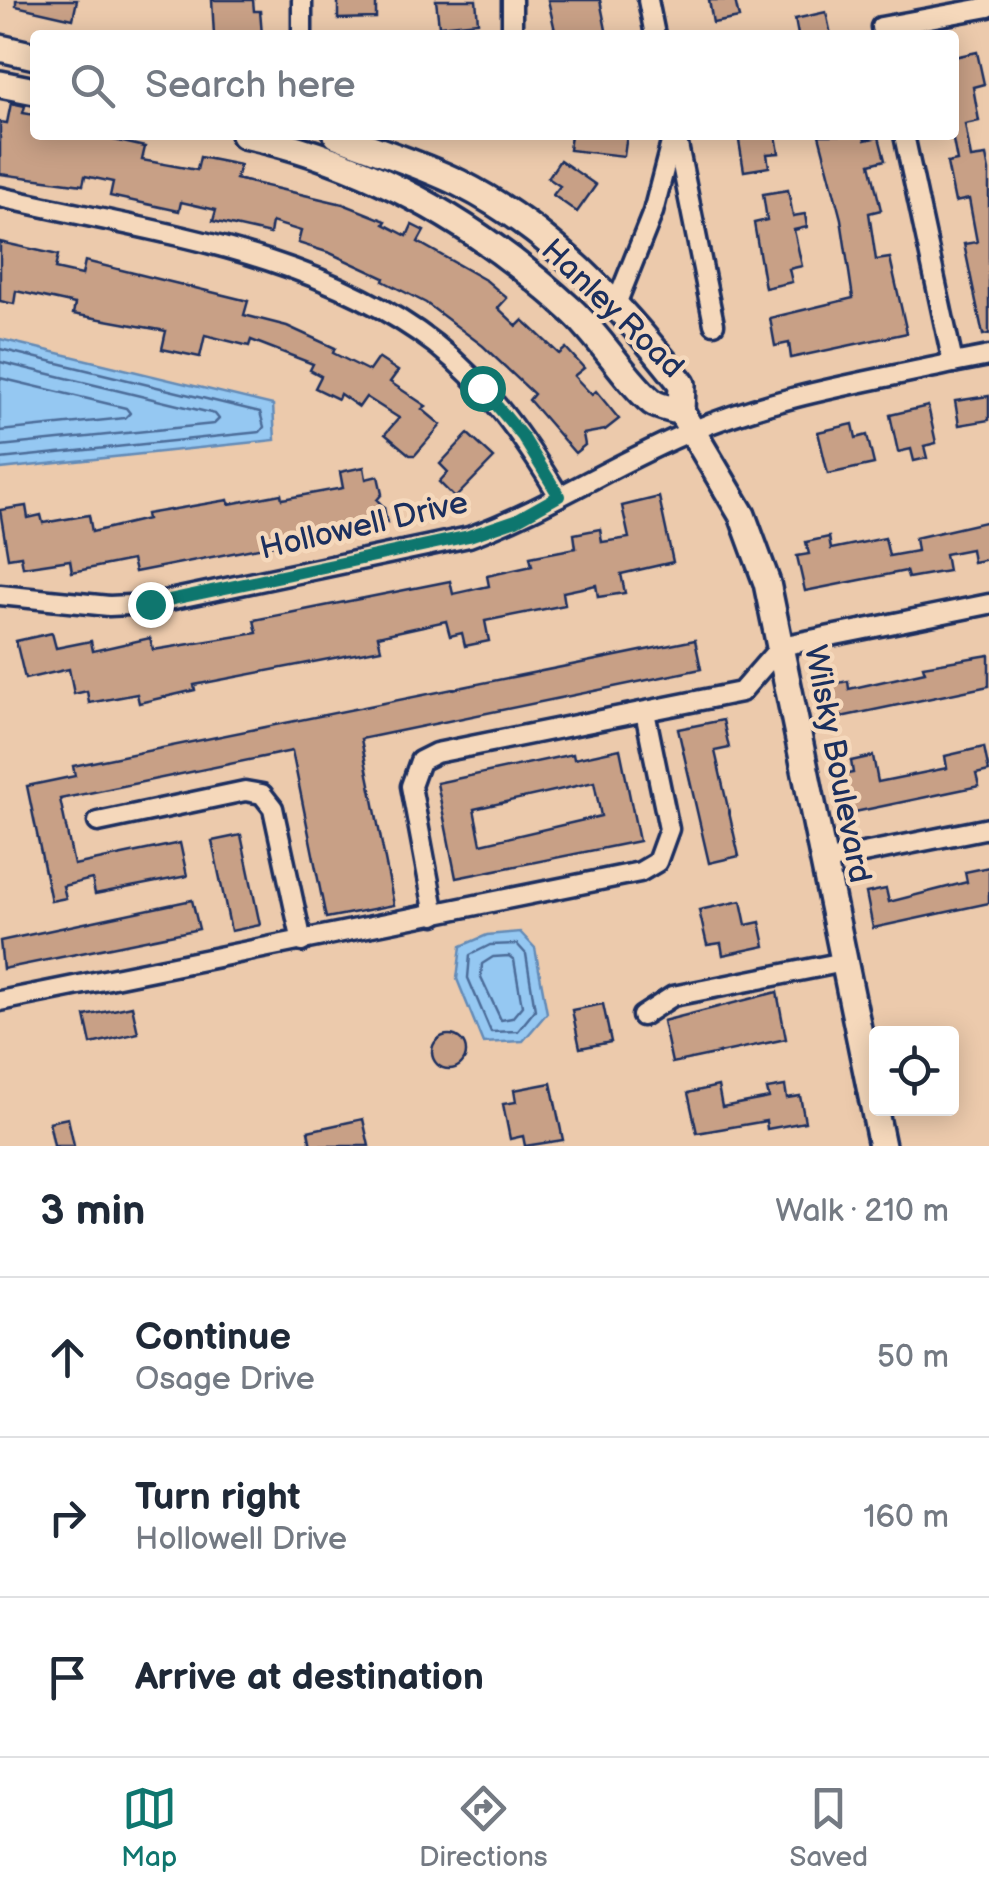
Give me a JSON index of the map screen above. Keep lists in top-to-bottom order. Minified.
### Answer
{"streets":{"main road":["Hanley Road","Wilsky Boulevard"],"street":["Hollowell Drive"]},"crossings":[["Hanley Road","Hollowell Drive"],["Hanley Road","Wilsky Boulevard"],["Hollowell Drive","Wilsky Boulevard"]],"page":{"search":"Search here","heading":["3 min","Walk · 210 m"],"list":[["Continue","Osage Drive","50 m"],["Turn right","Hollowell Drive","160 m"],"Arrive at destination"],"nav":["Map","Directions","Saved"]}}
